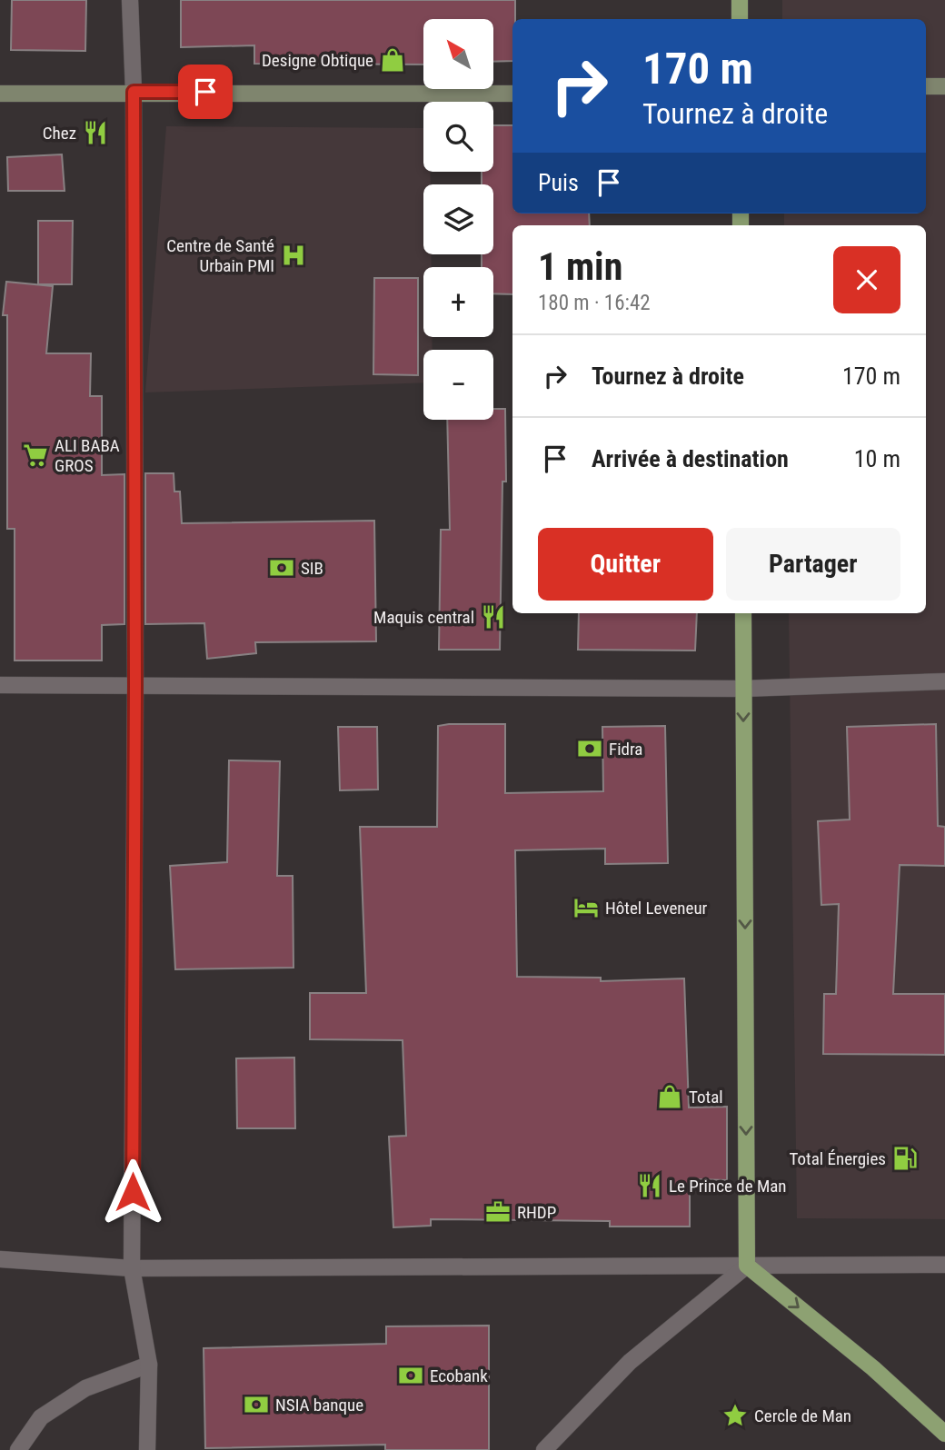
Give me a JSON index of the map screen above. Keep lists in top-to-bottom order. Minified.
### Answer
{"places":{"shop":["Designe Obtique","Total"],"restaurant":["Chez","Maquis central","Le Prince de Man"],"hospital":["Centre de Santé Urbain PMI"],"supermarket":["ALI BABA GROS"],"bank":["SIB","Fidra","Ecobank","NSIA banque"],"hotel":["Hôtel Leveneur"],"fuel station":["Total Énergies"],"office":["RHDP"],"place":["Cercle de Man"]},"north":"top left","page":{"map_buttons":["+","−"],"turn":["170 m","Tournez à droite"],"then":"Puis","heading":["1 min","180 m · 16:42"],"list":[{"name":"Tournez à droite","value":"170 m"},{"name":"Arrivée à destination","value":"10 m"}],"buttons":["Quitter","Partager"]}}
